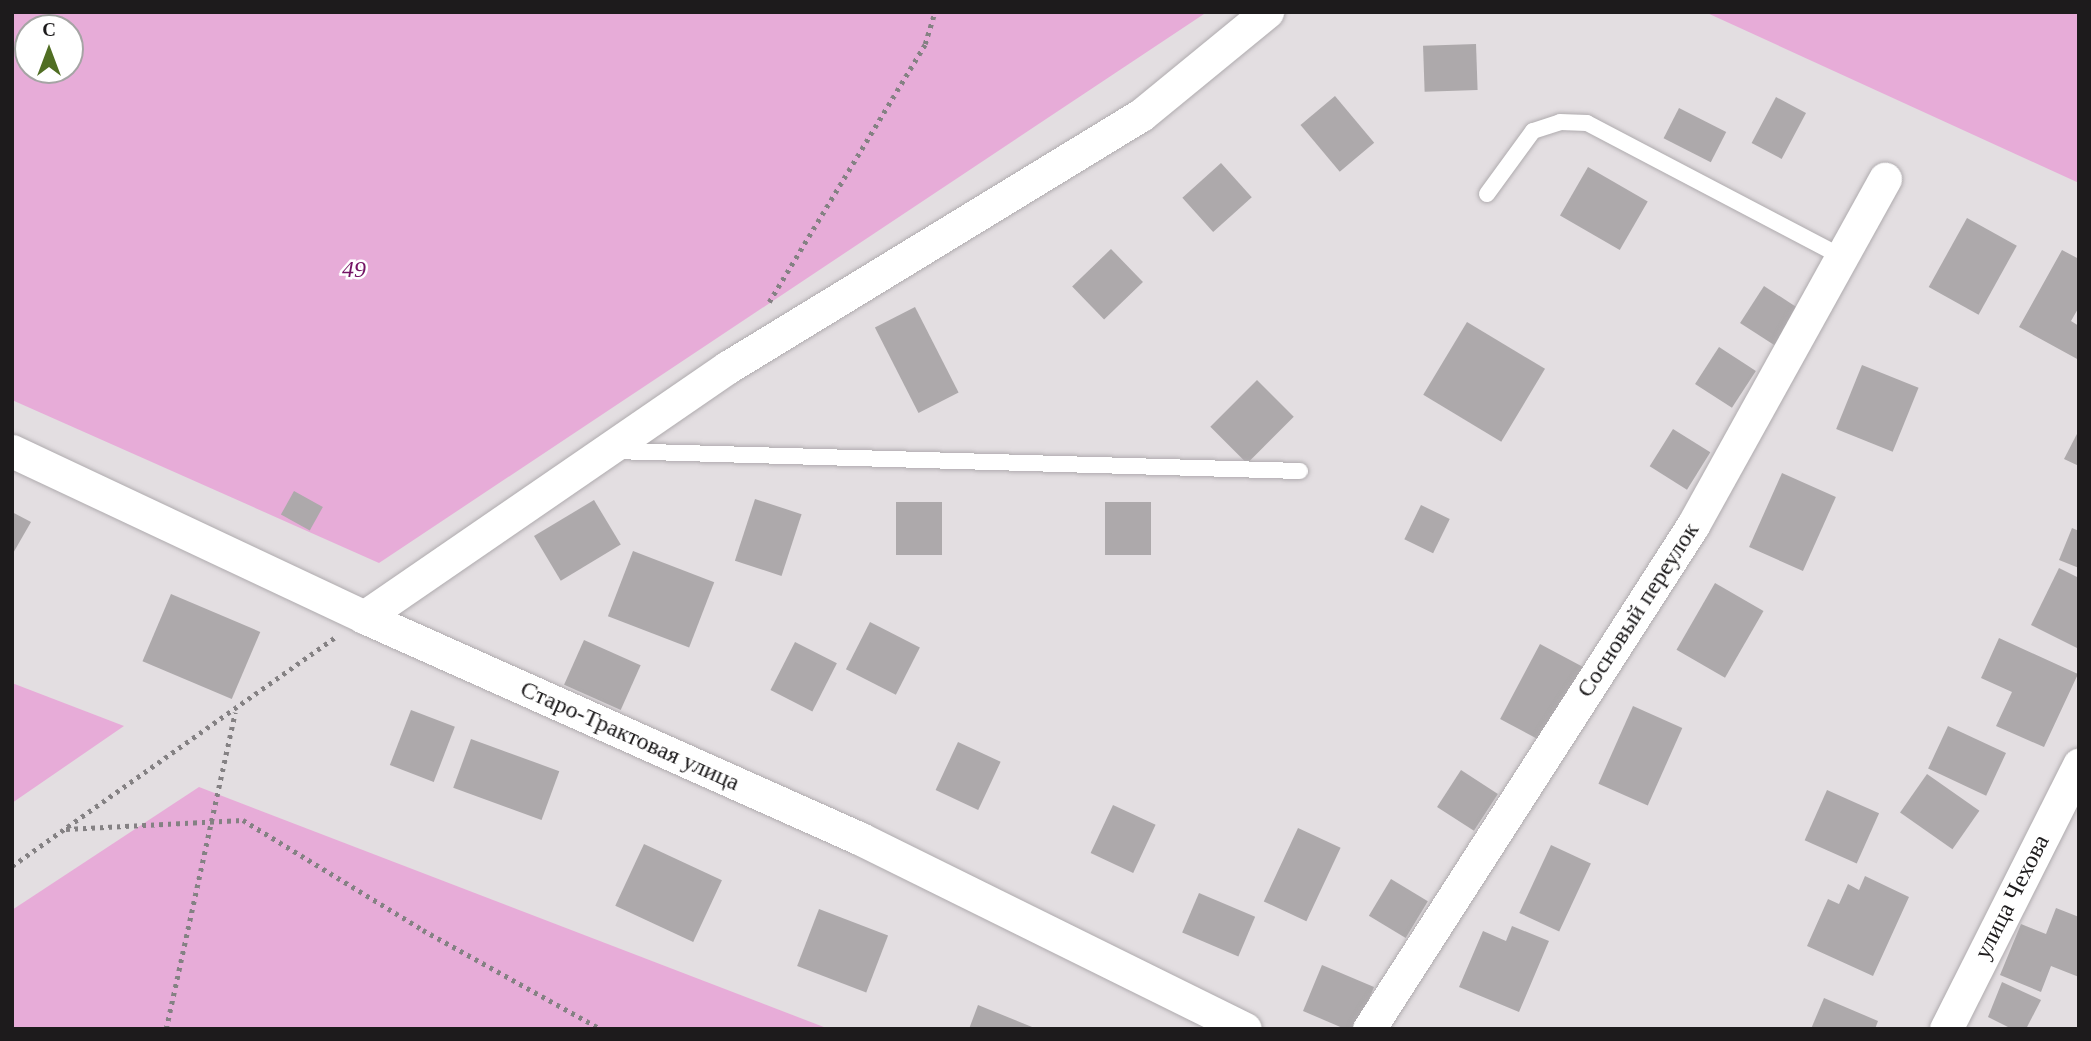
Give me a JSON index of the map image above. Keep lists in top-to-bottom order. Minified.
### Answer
{"streets":{"street":["Сосновый переулок","Старо-Трактовая улица","улица Чехова"]},"parks":["49"],"north":"top"}
